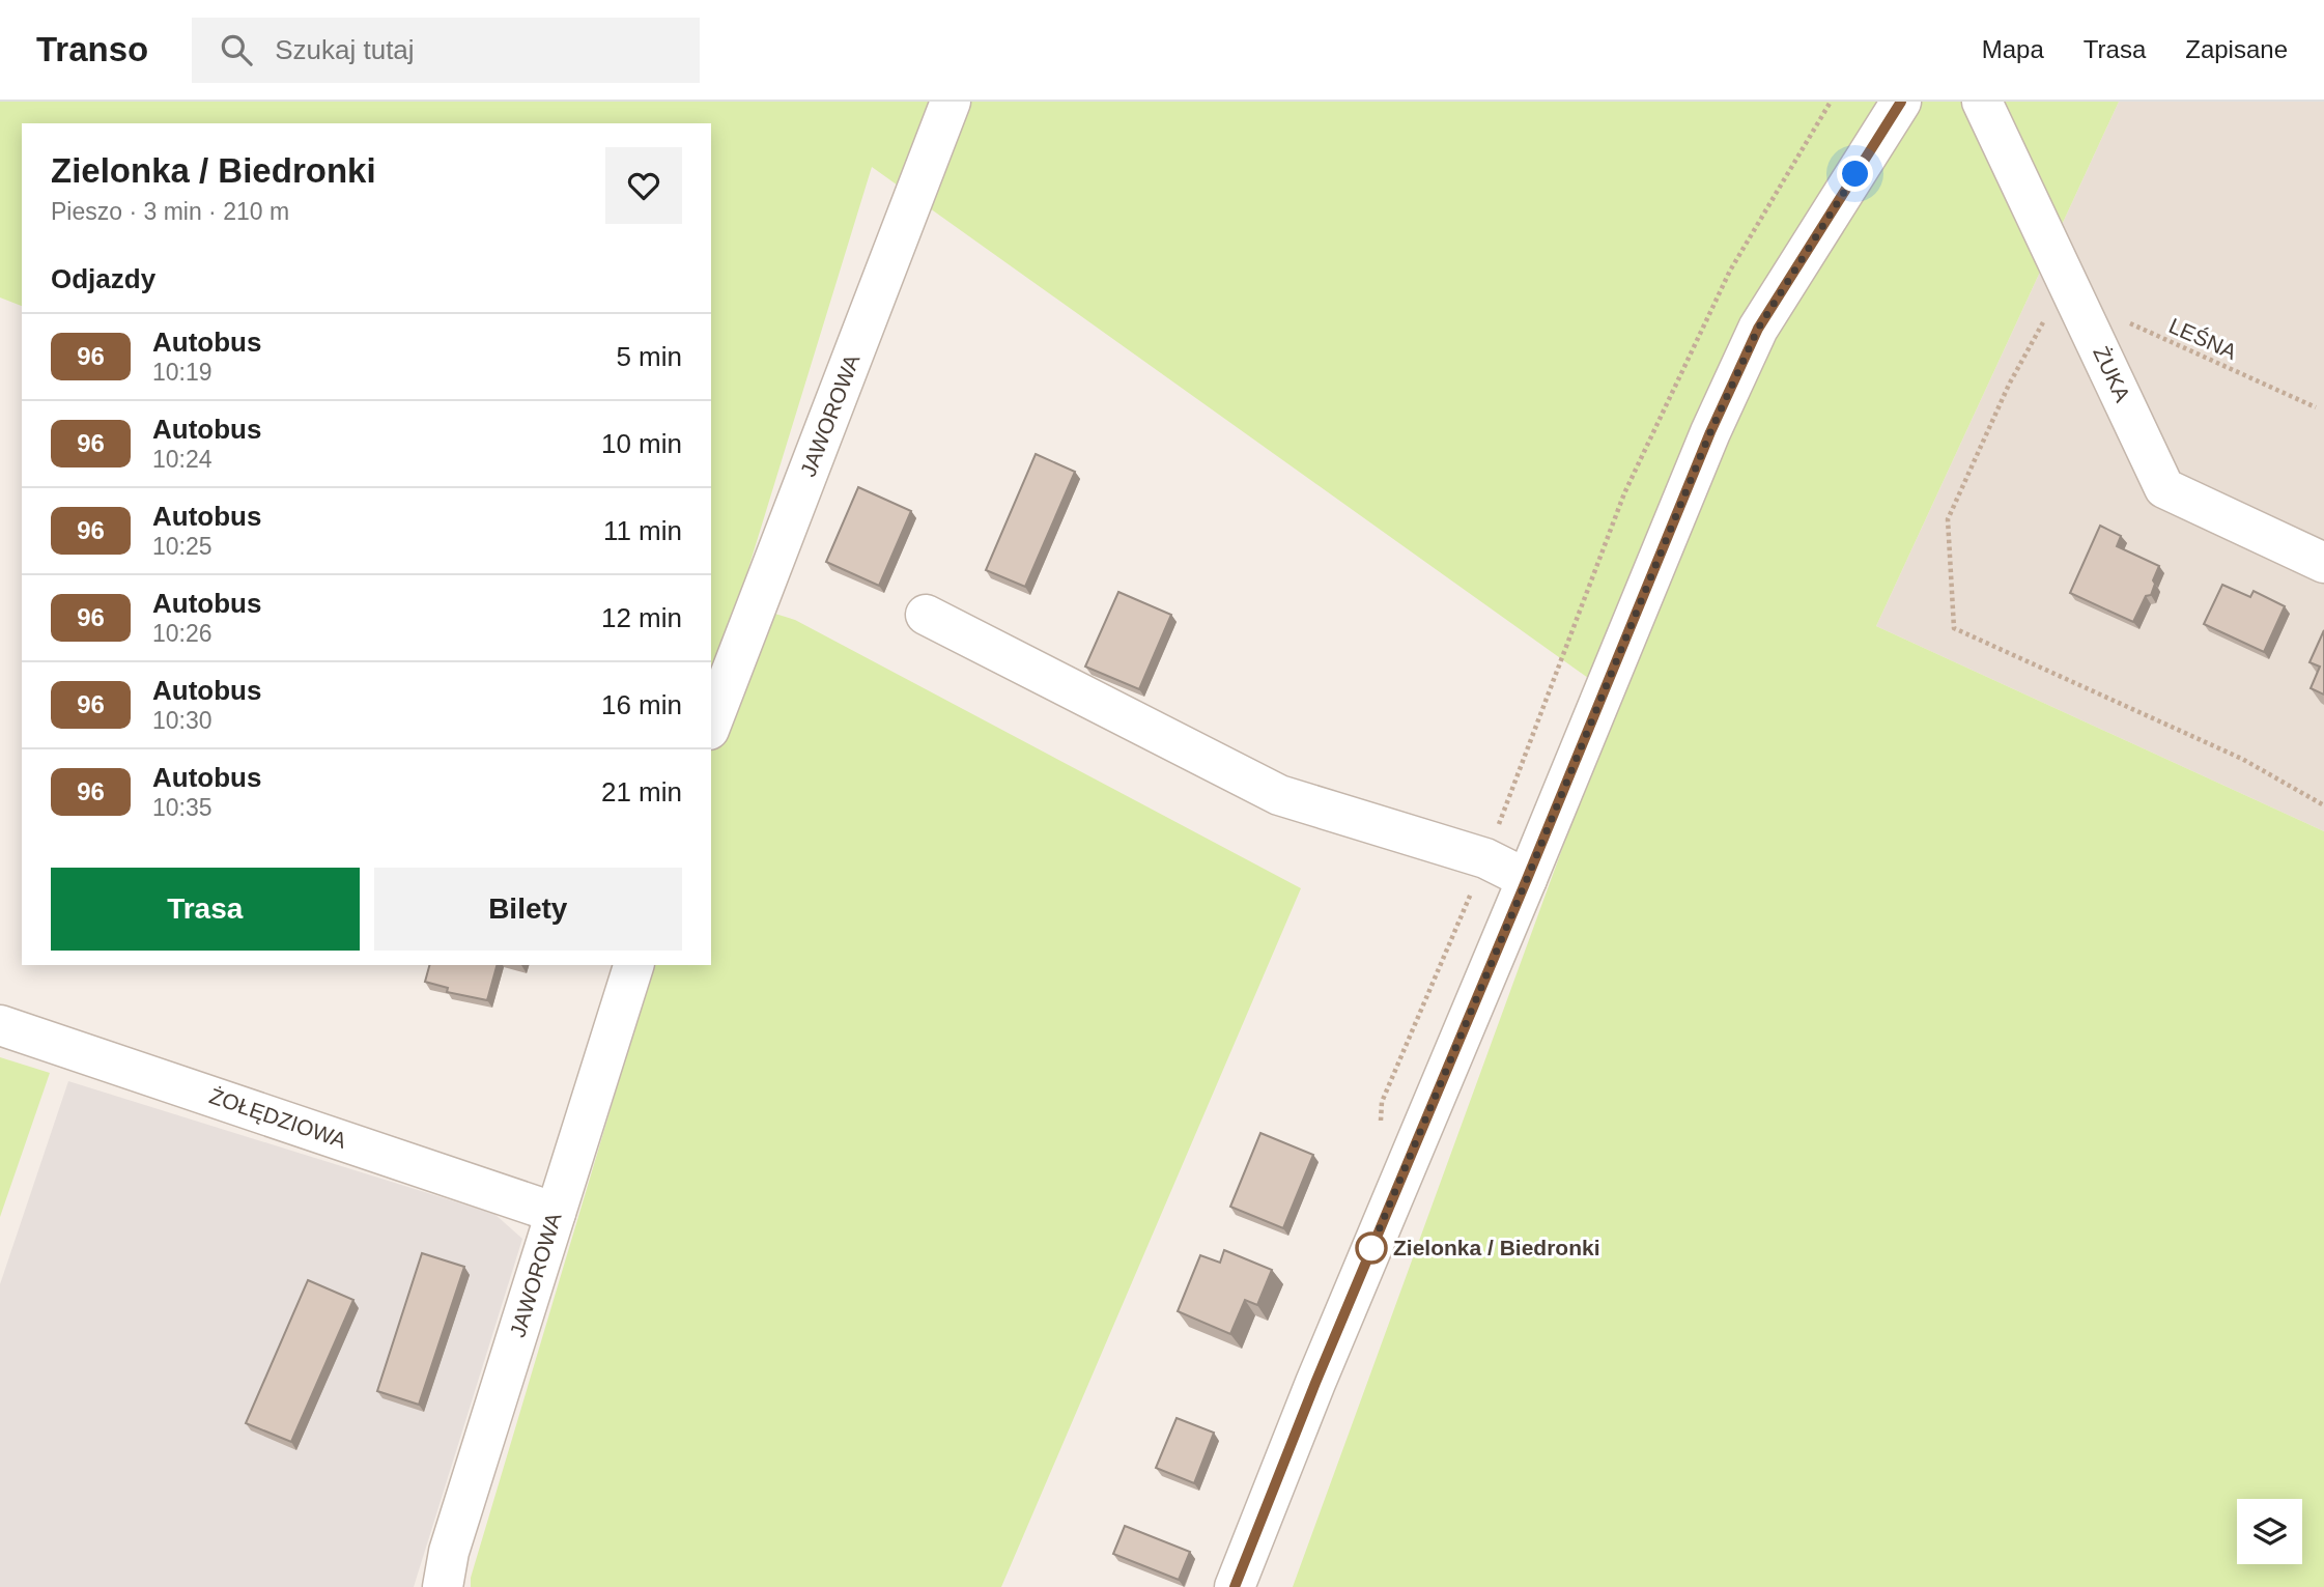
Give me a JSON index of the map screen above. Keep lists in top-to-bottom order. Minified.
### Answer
{"streets":{"street":["ŻUKA","JAWOROWA","ŻOŁĘDZIOWA"],"path":["LEŚNA"]},"crossings":[["LEŚNA","ŻUKA"],["JAWOROWA","ŻOŁĘDZIOWA"]],"places":["Zielonka / Biedronki"],"lines":["bus line 96"],"page":{"header":"Transo","search":"Szukaj tutaj","nav":["Mapa","Trasa","Zapisane"],"heading":[["Zielonka / Biedronki","Pieszo · 3 min · 210 m"],"Odjazdy"],"list":[{"mark":"96","name":"Autobus","note":"10:19","value":"5 min"},{"mark":"96","name":"Autobus","note":"10:24","value":"10 min"},{"mark":"96","name":"Autobus","note":"10:25","value":"11 min"},{"mark":"96","name":"Autobus","note":"10:26","value":"12 min"},{"mark":"96","name":"Autobus","note":"10:30","value":"16 min"},{"mark":"96","name":"Autobus","note":"10:35","value":"21 min"}],"buttons":["Trasa","Bilety"]}}
